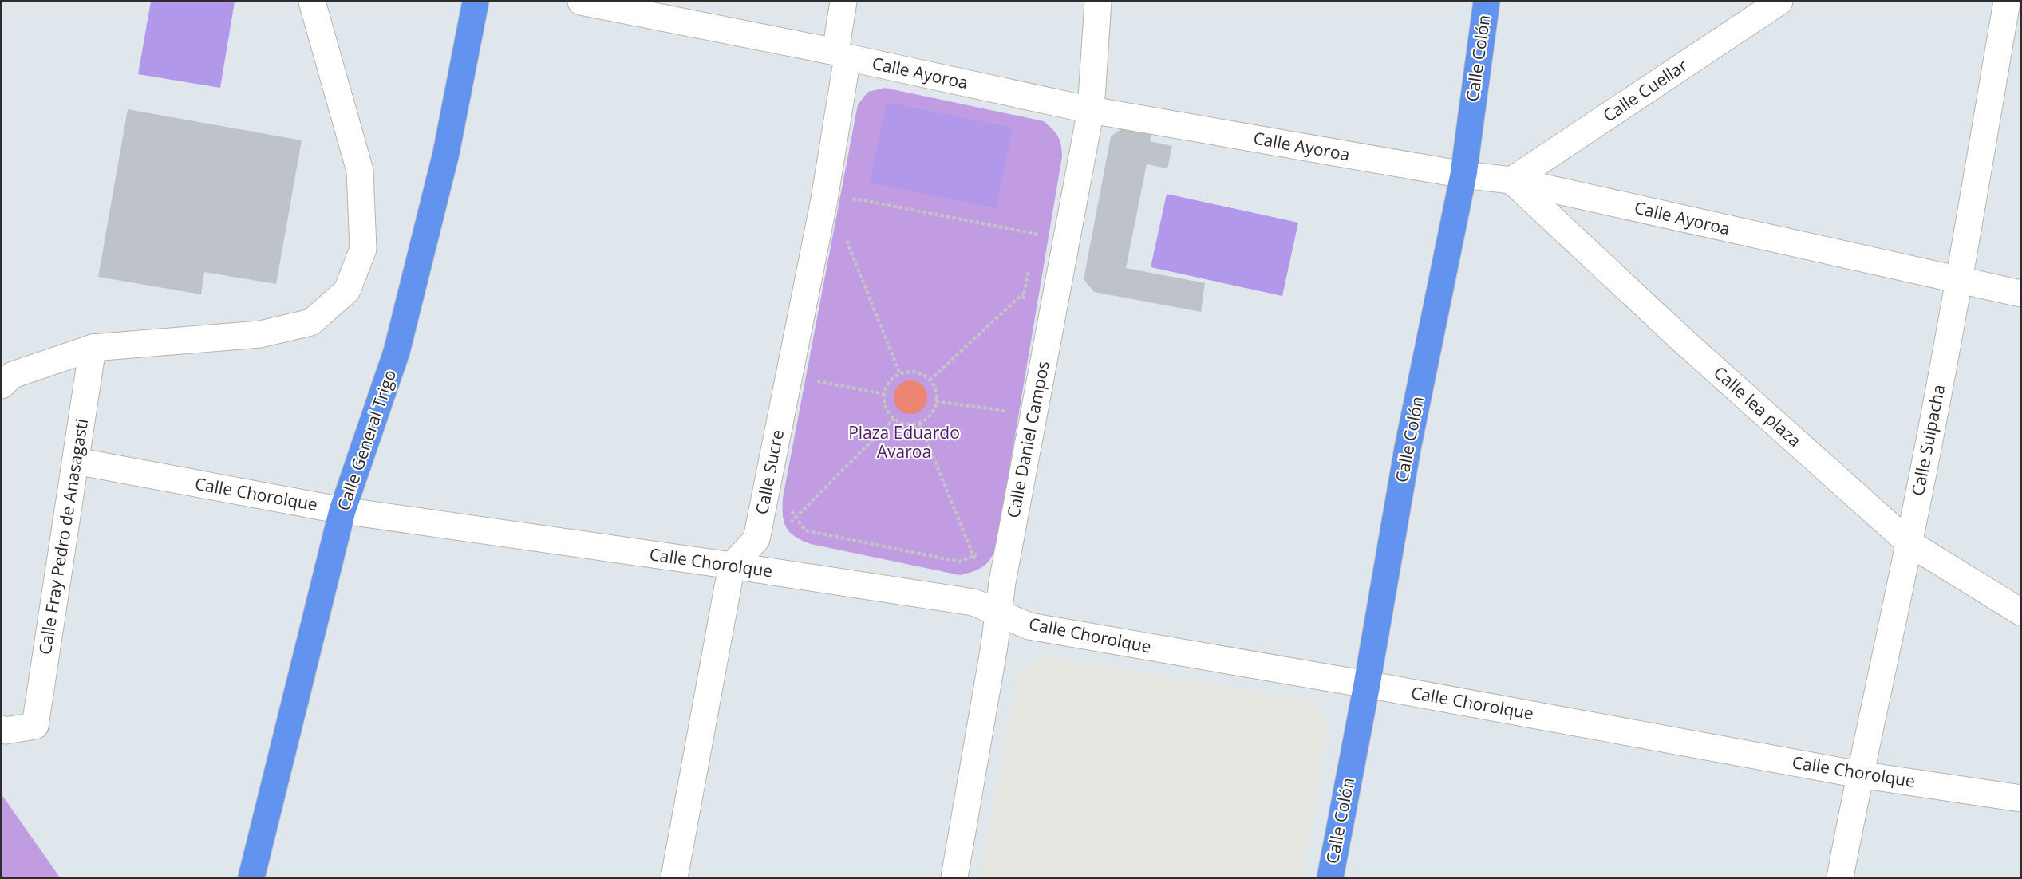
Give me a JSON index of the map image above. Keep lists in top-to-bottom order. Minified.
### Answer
{"streets":{"main road":["Calle Colón","Calle General Trigo"],"street":["Calle Ayoroa","Calle Cuellar","Calle lea plaza","Calle Daniel Campos","Calle Suipacha","Calle Sucre","Calle Chorolque","Calle Fray Pedro de Anasagasti"]},"crossings":[["Calle Colón","Calle Ayoroa"],["Calle Colón","Calle Chorolque"],["Calle Ayoroa","Calle Cuellar"],["Calle Ayoroa","Calle lea plaza"],["Calle Ayoroa","Calle Daniel Campos"],["Calle Ayoroa","Calle Suipacha"],["Calle Ayoroa","Calle Sucre"],["Calle Cuellar","Calle lea plaza"],["Calle lea plaza","Calle Suipacha"],["Calle Daniel Campos","Calle Chorolque"],["Calle General Trigo","Calle Chorolque"],["Calle Suipacha","Calle Chorolque"],["Calle Sucre","Calle Chorolque"],["Calle Chorolque","Calle Fray Pedro de Anasagasti"]],"parks":["Plaza Eduardo Avaroa"]}
